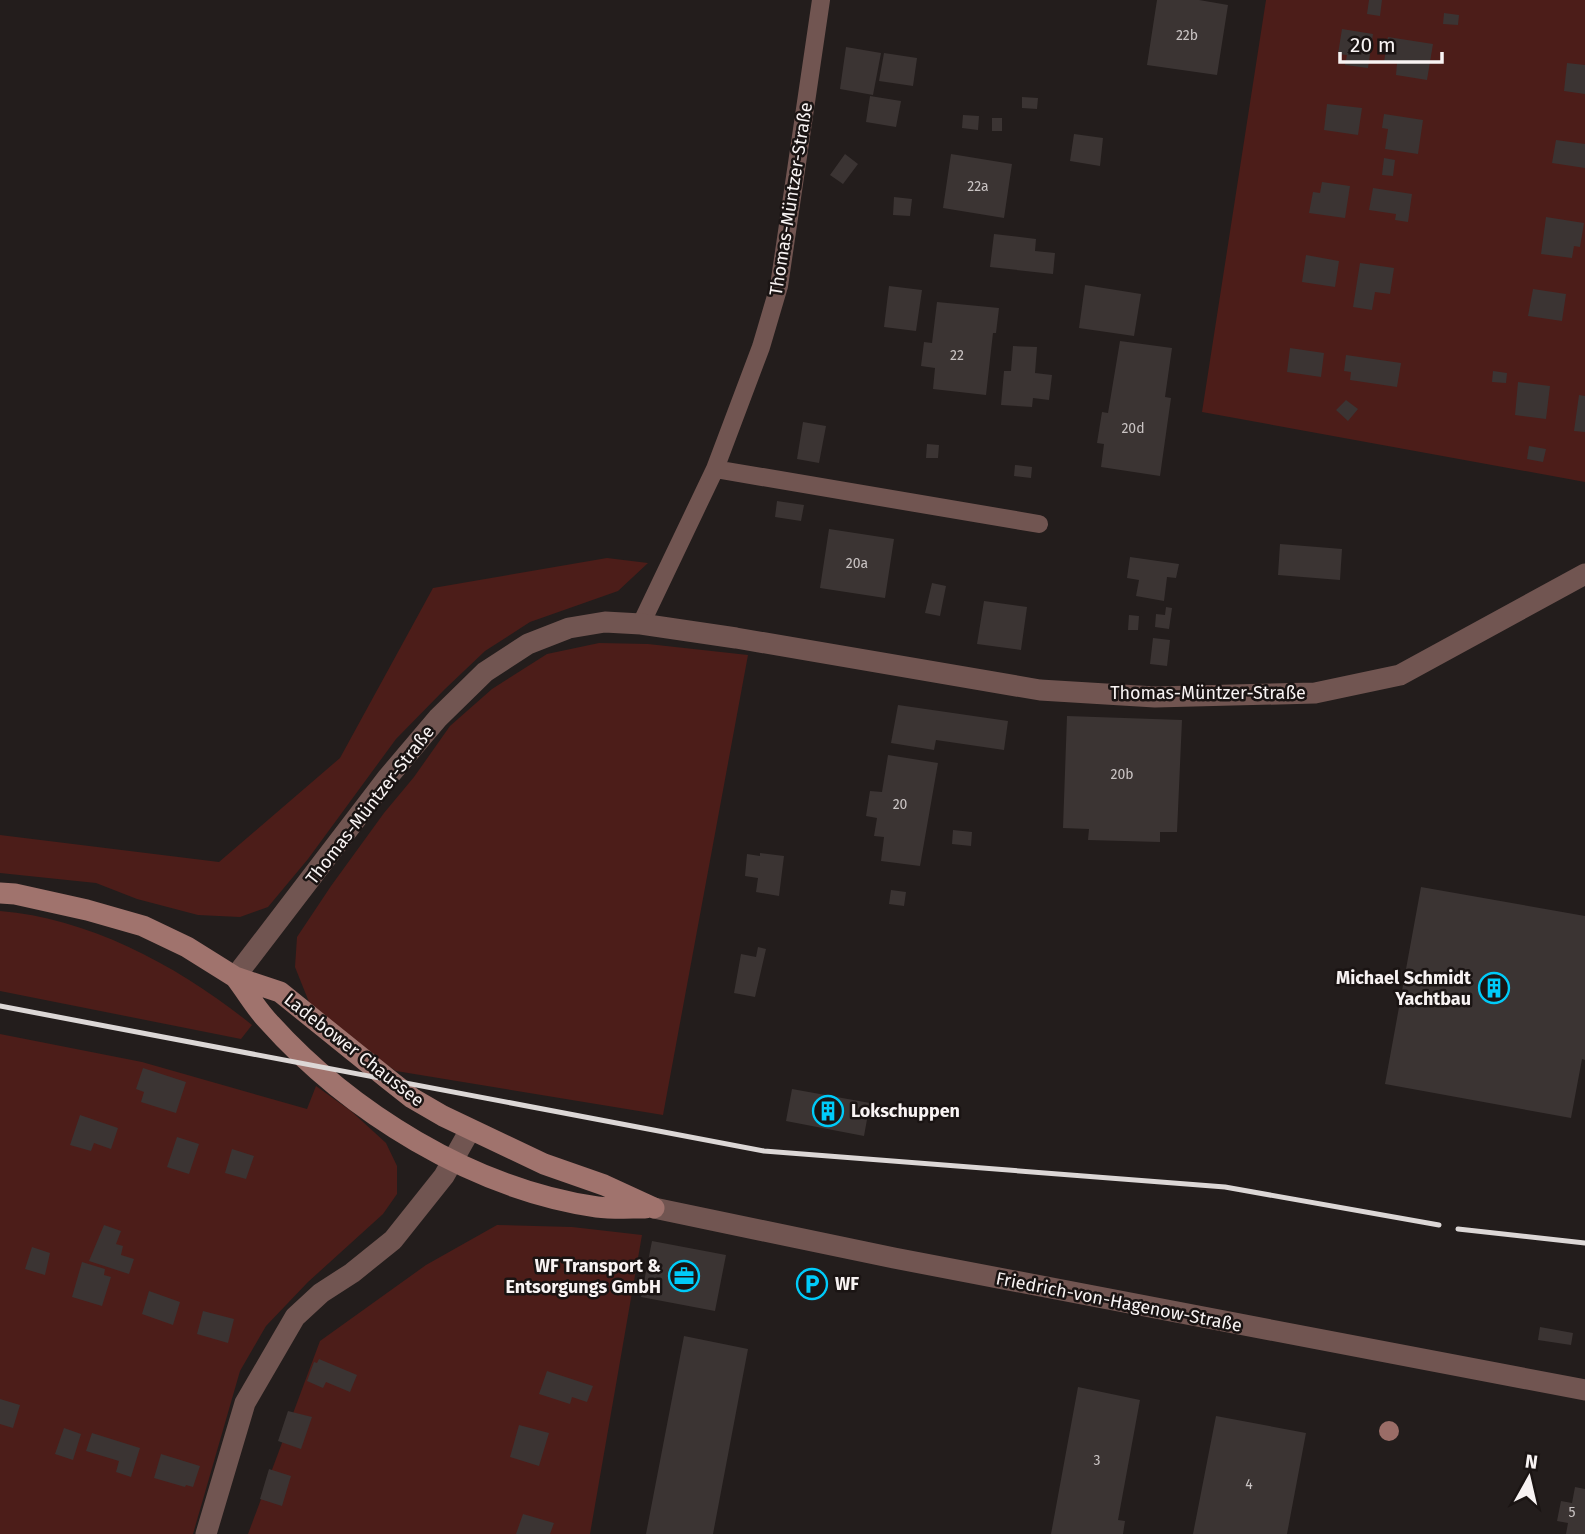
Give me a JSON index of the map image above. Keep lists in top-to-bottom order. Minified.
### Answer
{"streets":{"street":["Thomas-Müntzer-Straße","Ladebower Chaussee","Friedrich-von-Hagenow-Straße"]},"crossings":[["Thomas-Müntzer-Straße","Ladebower Chaussee"],["Ladebower Chaussee","Friedrich-von-Hagenow-Straße"]],"places":{"building":["Michael Schmidt Yachtbau","Lokschuppen"],"office":["WF Transport & Entsorgungs GmbH"],"parking":["WF"]},"house_numbers":["22b","22a","22","20d","20a","20b","20","3","4","5"],"scale_bar":"20 m","north":"top"}
